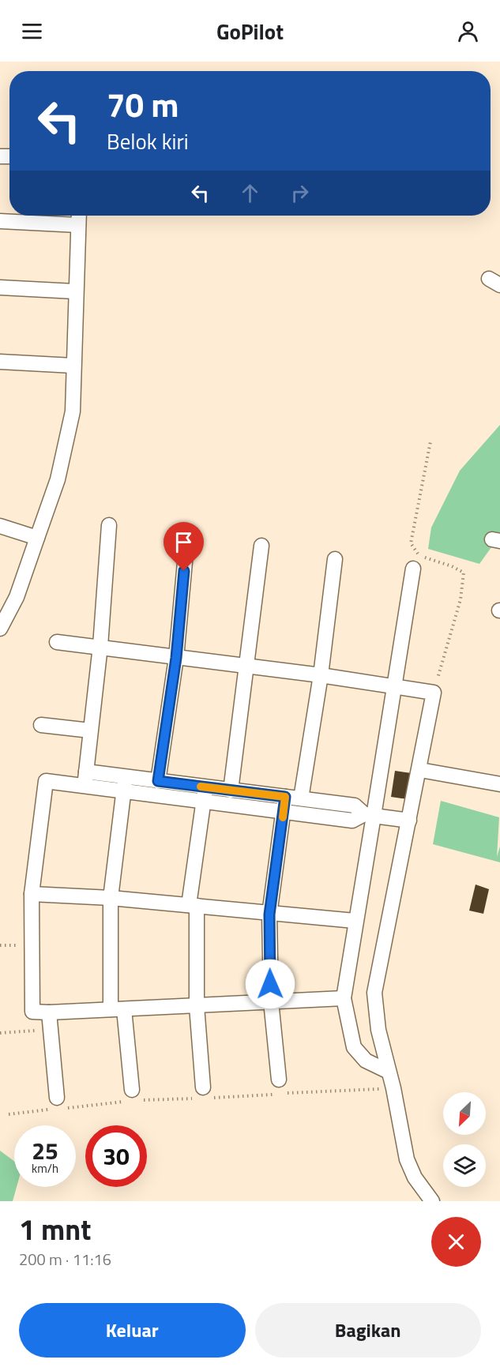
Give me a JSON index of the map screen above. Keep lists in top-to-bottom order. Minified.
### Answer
{"north":"bottom left","page":{"header":"GoPilot","turn":["70 m","Belok kiri"],"speed":"25 km/h","limit":"30","heading":["1 mnt","200 m · 11:16"],"buttons":["Keluar","Bagikan"]}}
